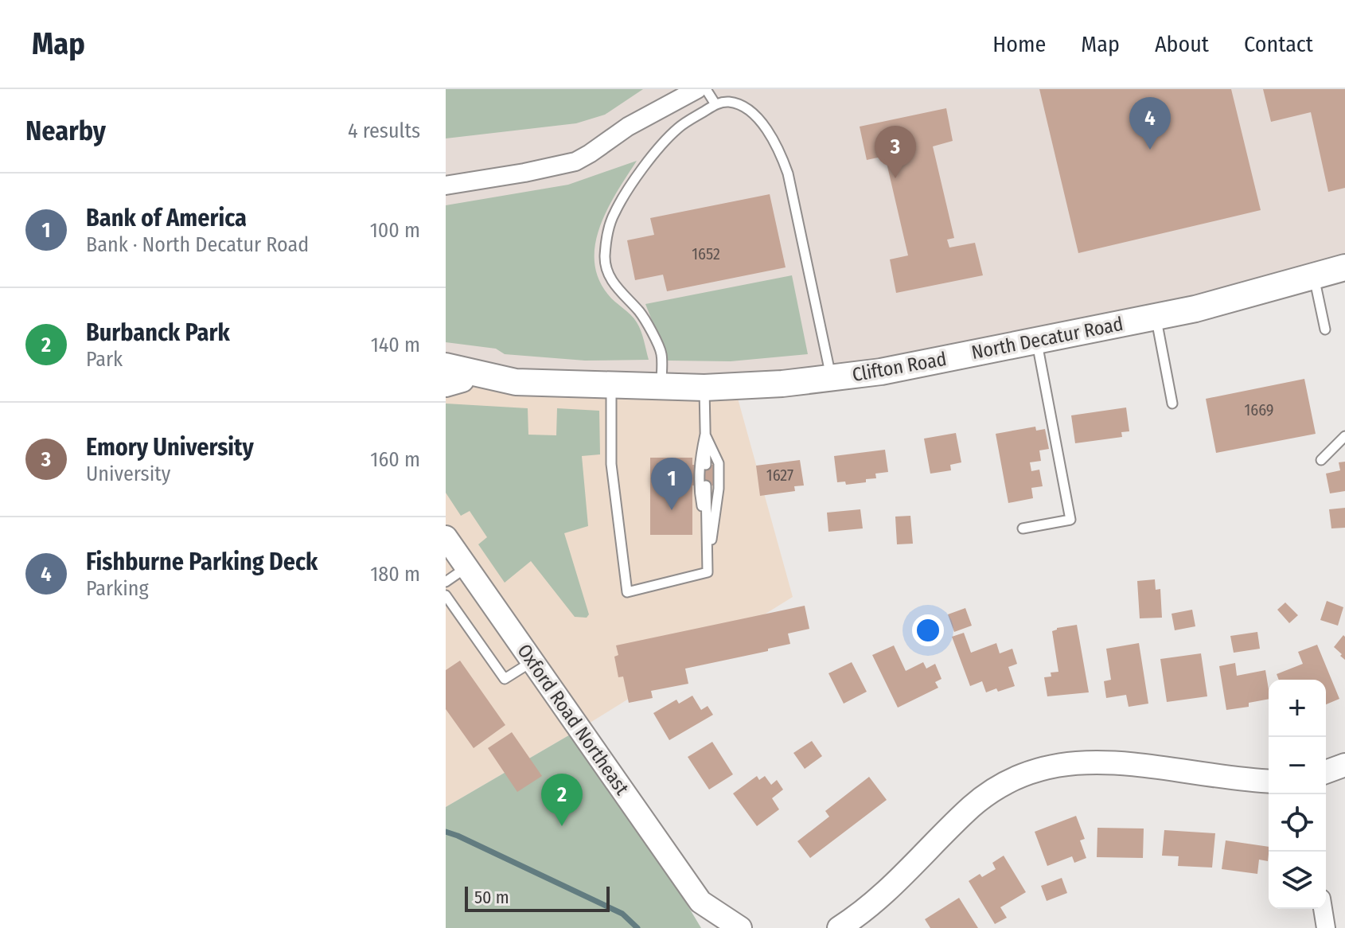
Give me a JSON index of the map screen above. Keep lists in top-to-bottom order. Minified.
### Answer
{"streets":{"main road":["North Decatur Road","Clifton Road"],"street":["Oxford Road Northeast"]},"crossings":[["North Decatur Road","Clifton Road"]],"house_numbers":["1652","1669","1627"],"scale_bar":"50 m","page":{"header":"Map","nav":["Home","Map","About","Contact"],"heading":["Nearby","4 results"],"pins":["4","3","1","2"],"list":[{"mark":"1","name":"Bank of America","note":"Bank · North Decatur Road","value":"100 m"},{"mark":"2","name":"Burbanck Park","note":"Park","value":"140 m"},{"mark":"3","name":"Emory University","note":"University","value":"160 m"},{"mark":"4","name":"Fishburne Parking Deck","note":"Parking","value":"180 m"}],"map_buttons":["+","−"],"scale":"50 m"}}
